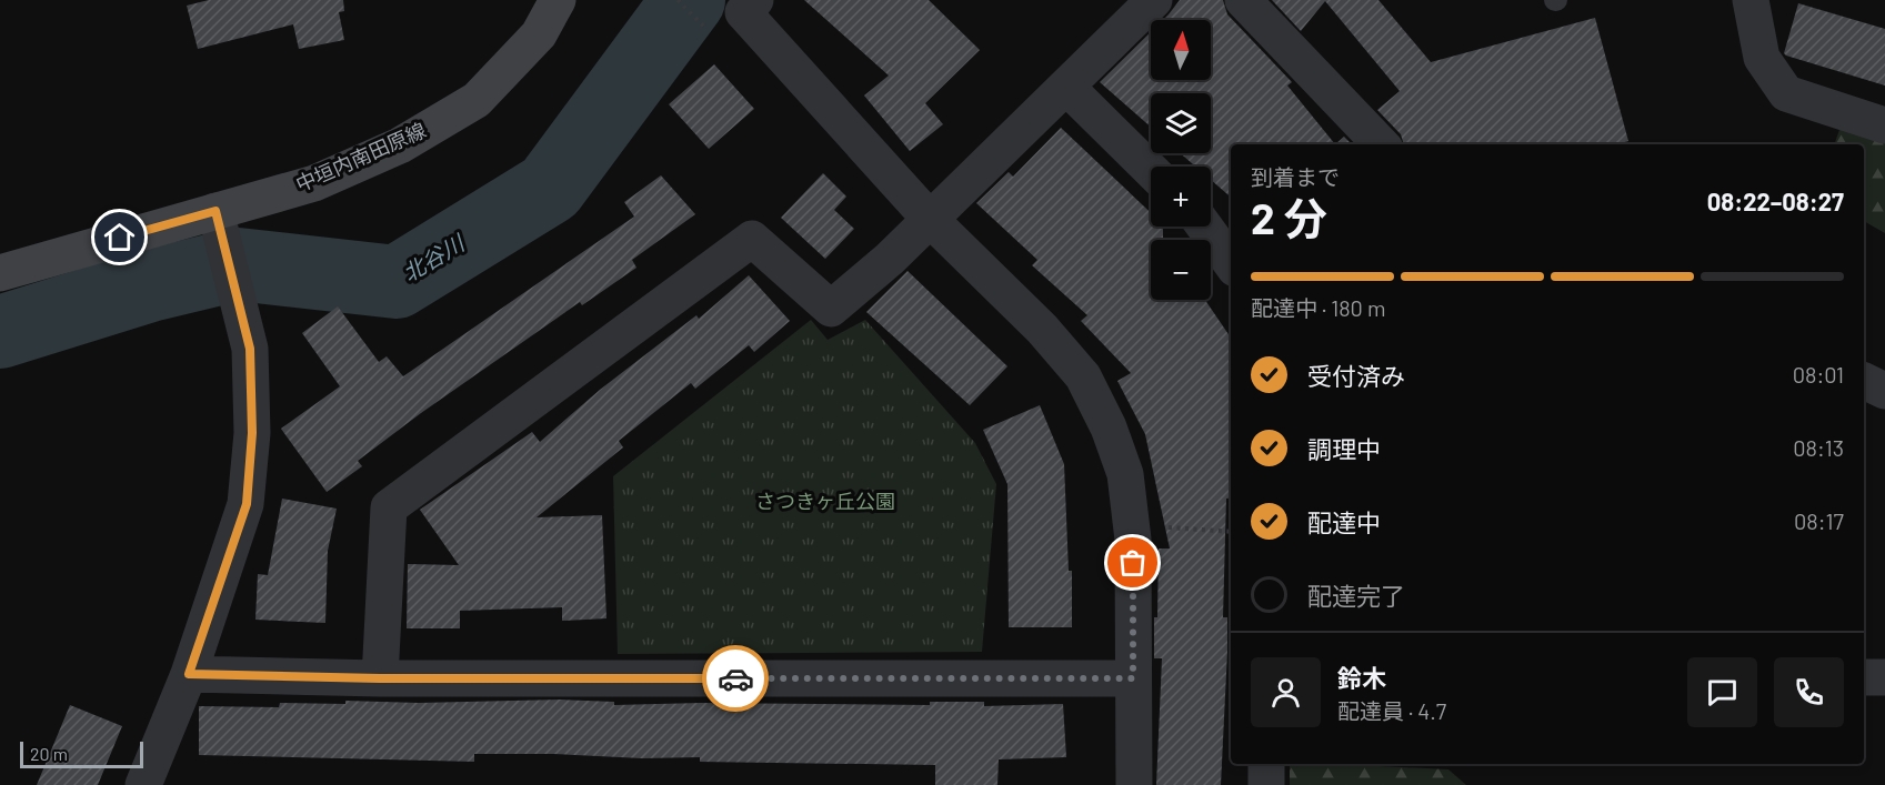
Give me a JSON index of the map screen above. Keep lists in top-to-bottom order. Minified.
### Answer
{"streets":{"main road":["中垣内南田原線"]},"water":["北谷川"],"parks":["さつきヶ丘公園"],"scale_bar":"20 m","north":"top","page":{"map_buttons":["+","−"],"heading":["2 分","到着まで","08:22–08:27"],"panel":["鈴木","配達員 · 4.7"],"bar":"配達中 · 180 m","list":[["受付済み","08:01"],["調理中","08:13"],["配達中","08:17"],"配達完了"],"scale":"20 m"}}
